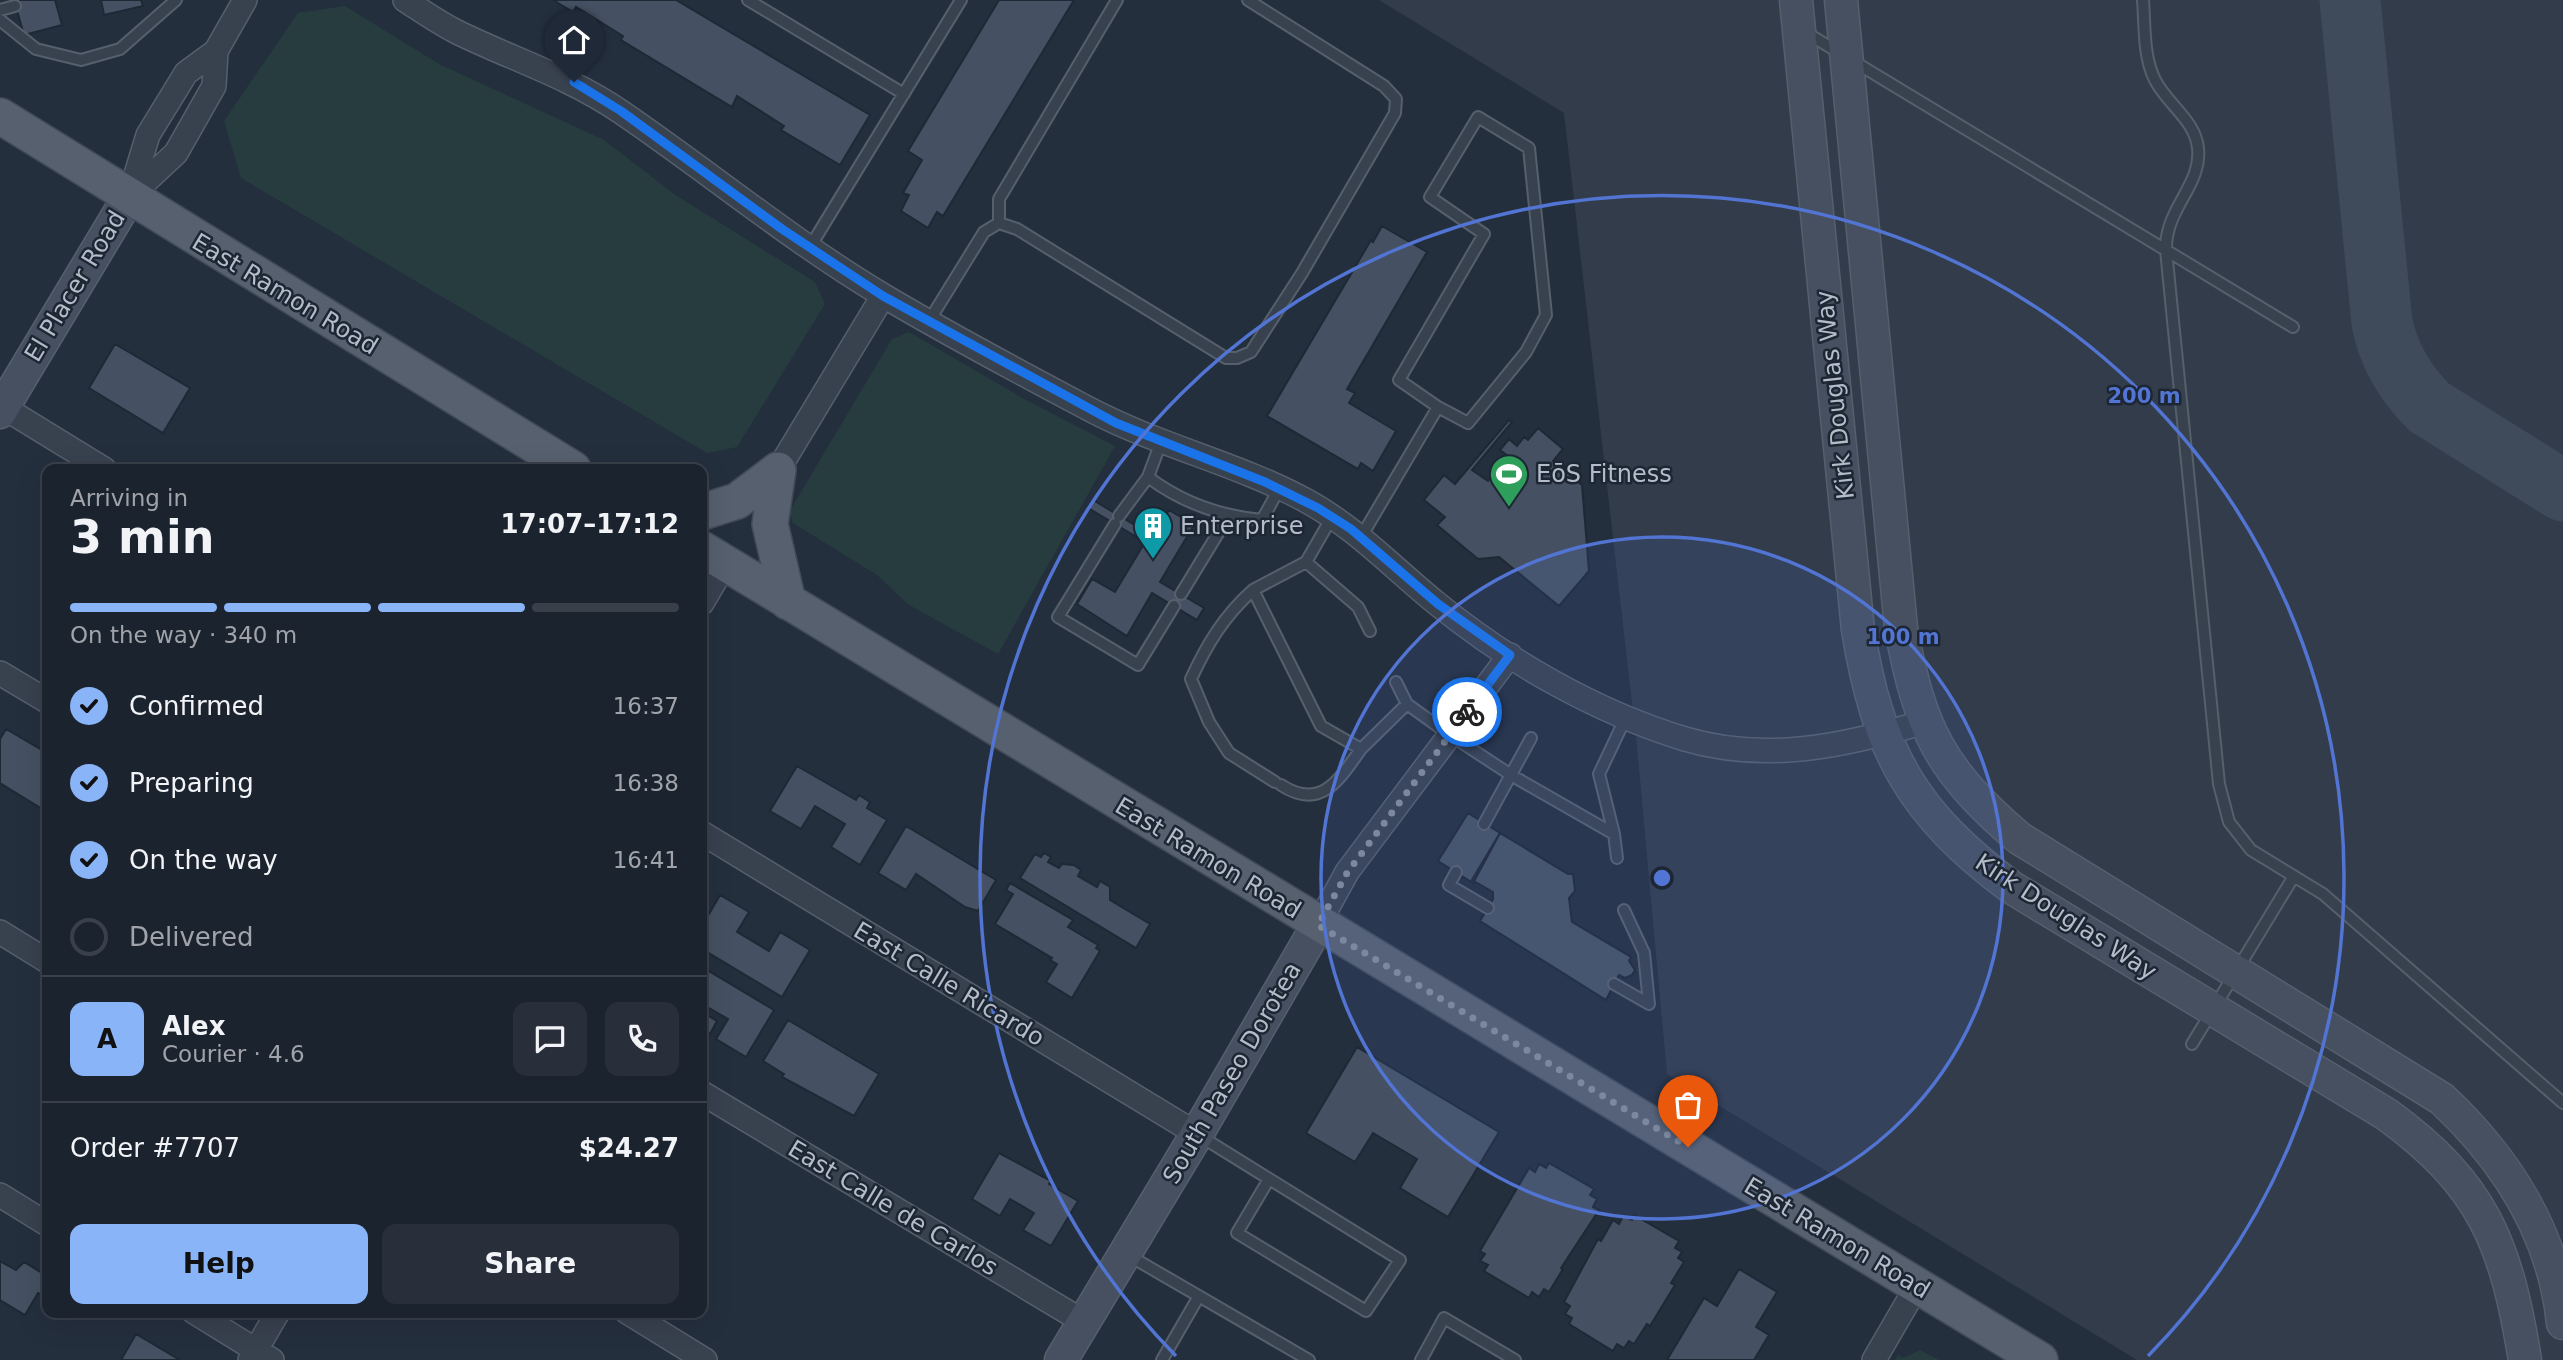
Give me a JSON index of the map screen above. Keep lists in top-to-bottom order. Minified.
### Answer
{"streets":{"main road":["East Ramon Road"],"street":["El Placer Road","Kirk Douglas Way","East Calle Ricardo","South Paseo Dorotea","East Calle de Carlos"]},"crossings":[["El Placer Road","East Ramon Road"],["East Ramon Road","South Paseo Dorotea"],["East Calle Ricardo","South Paseo Dorotea"],["South Paseo Dorotea","East Calle de Carlos"]],"places":{"sports":["EōS Fitness"],"building":["Enterprise"]},"page":{"heading":["3 min","Arriving in","17:07–17:12"],"panel":["Alex","Courier · 4.6","Order #7707","$24.27"],"bar":"On the way · 340 m","list":[["Confirmed","16:37"],["Preparing","16:38"],["On the way","16:41"],"Delivered"],"round":"A","buttons":["Help","Share"]},"rings":["200 m","100 m"]}
